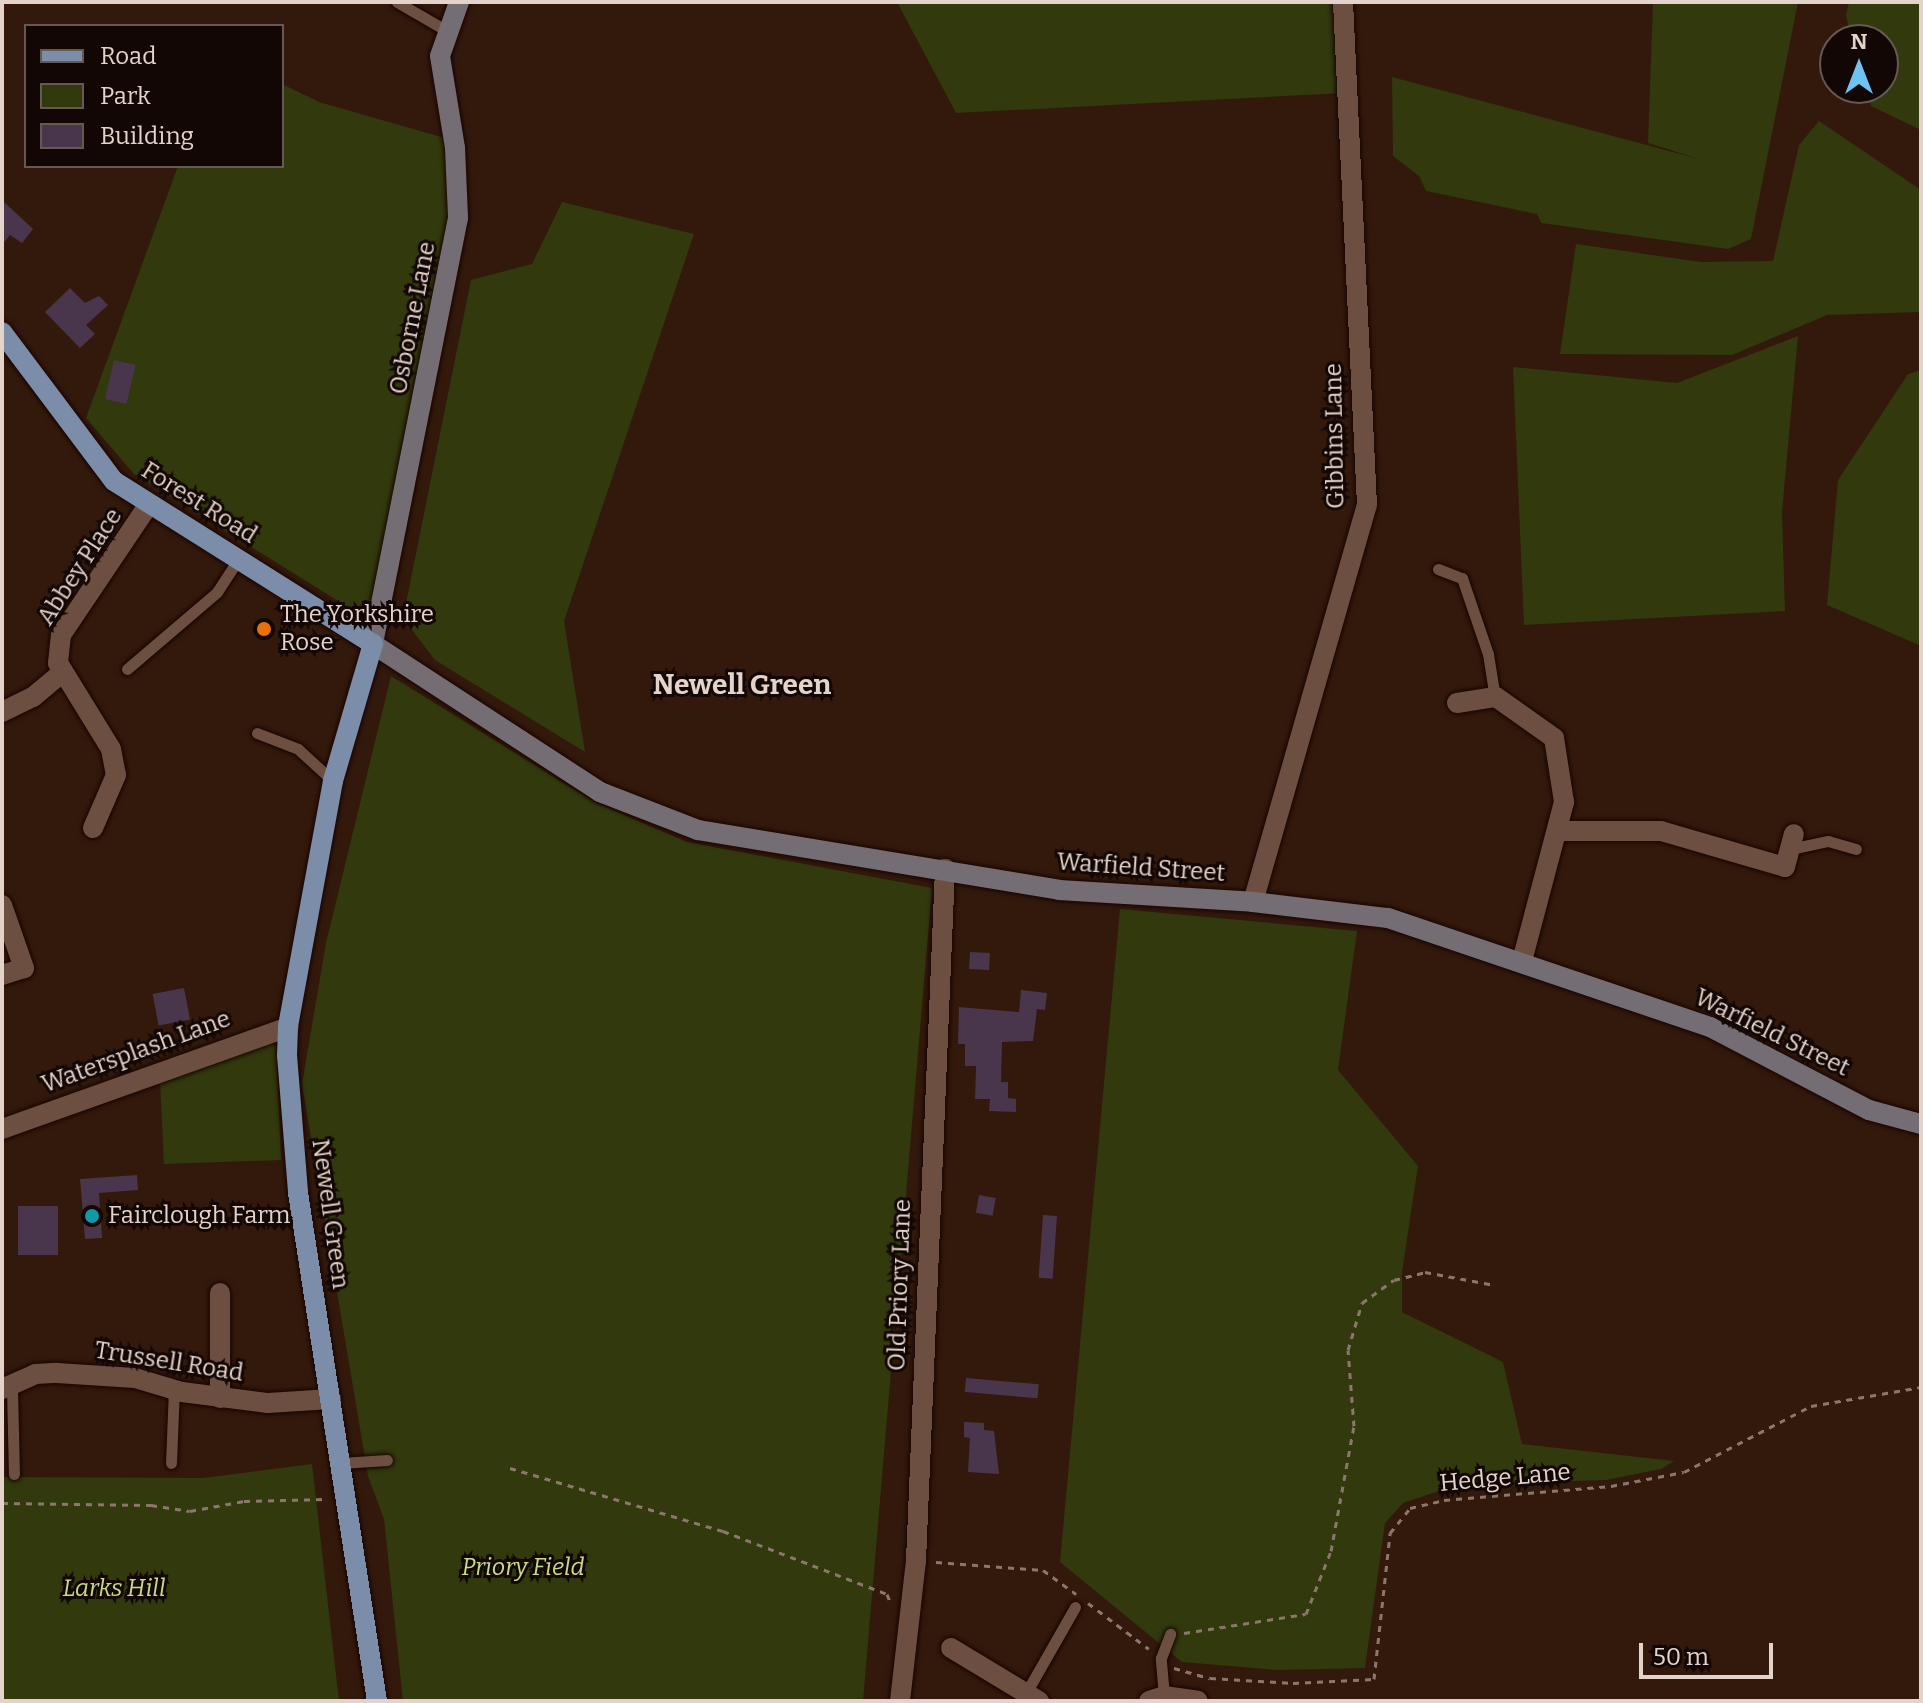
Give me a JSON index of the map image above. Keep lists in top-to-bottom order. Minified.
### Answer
{"streets":{"main road":["Osborne Lane","Forest Road","Warfield Street","Newell Green"],"street":["Gibbins Lane","Abbey Place","Watersplash Lane","Old Priory Lane","Trussell Road"],"path":["Hedge Lane"]},"crossings":[["Osborne Lane","Forest Road"],["Osborne Lane","Warfield Street"],["Osborne Lane","Newell Green"],["Gibbins Lane","Warfield Street"],["Forest Road","Abbey Place"],["Forest Road","Warfield Street"],["Forest Road","Newell Green"],["Warfield Street","Newell Green"],["Warfield Street","Old Priory Lane"],["Watersplash Lane","Newell Green"],["Newell Green","Trussell Road"],["Old Priory Lane","Hedge Lane"]],"districts":["Newell Green"],"parks":["Priory Field","Larks Hill"],"places":["The Yorkshire Rose","Fairclough Farm"],"legend":["Road","Park","Building"],"scale_bar":"50 m","north":"top"}
